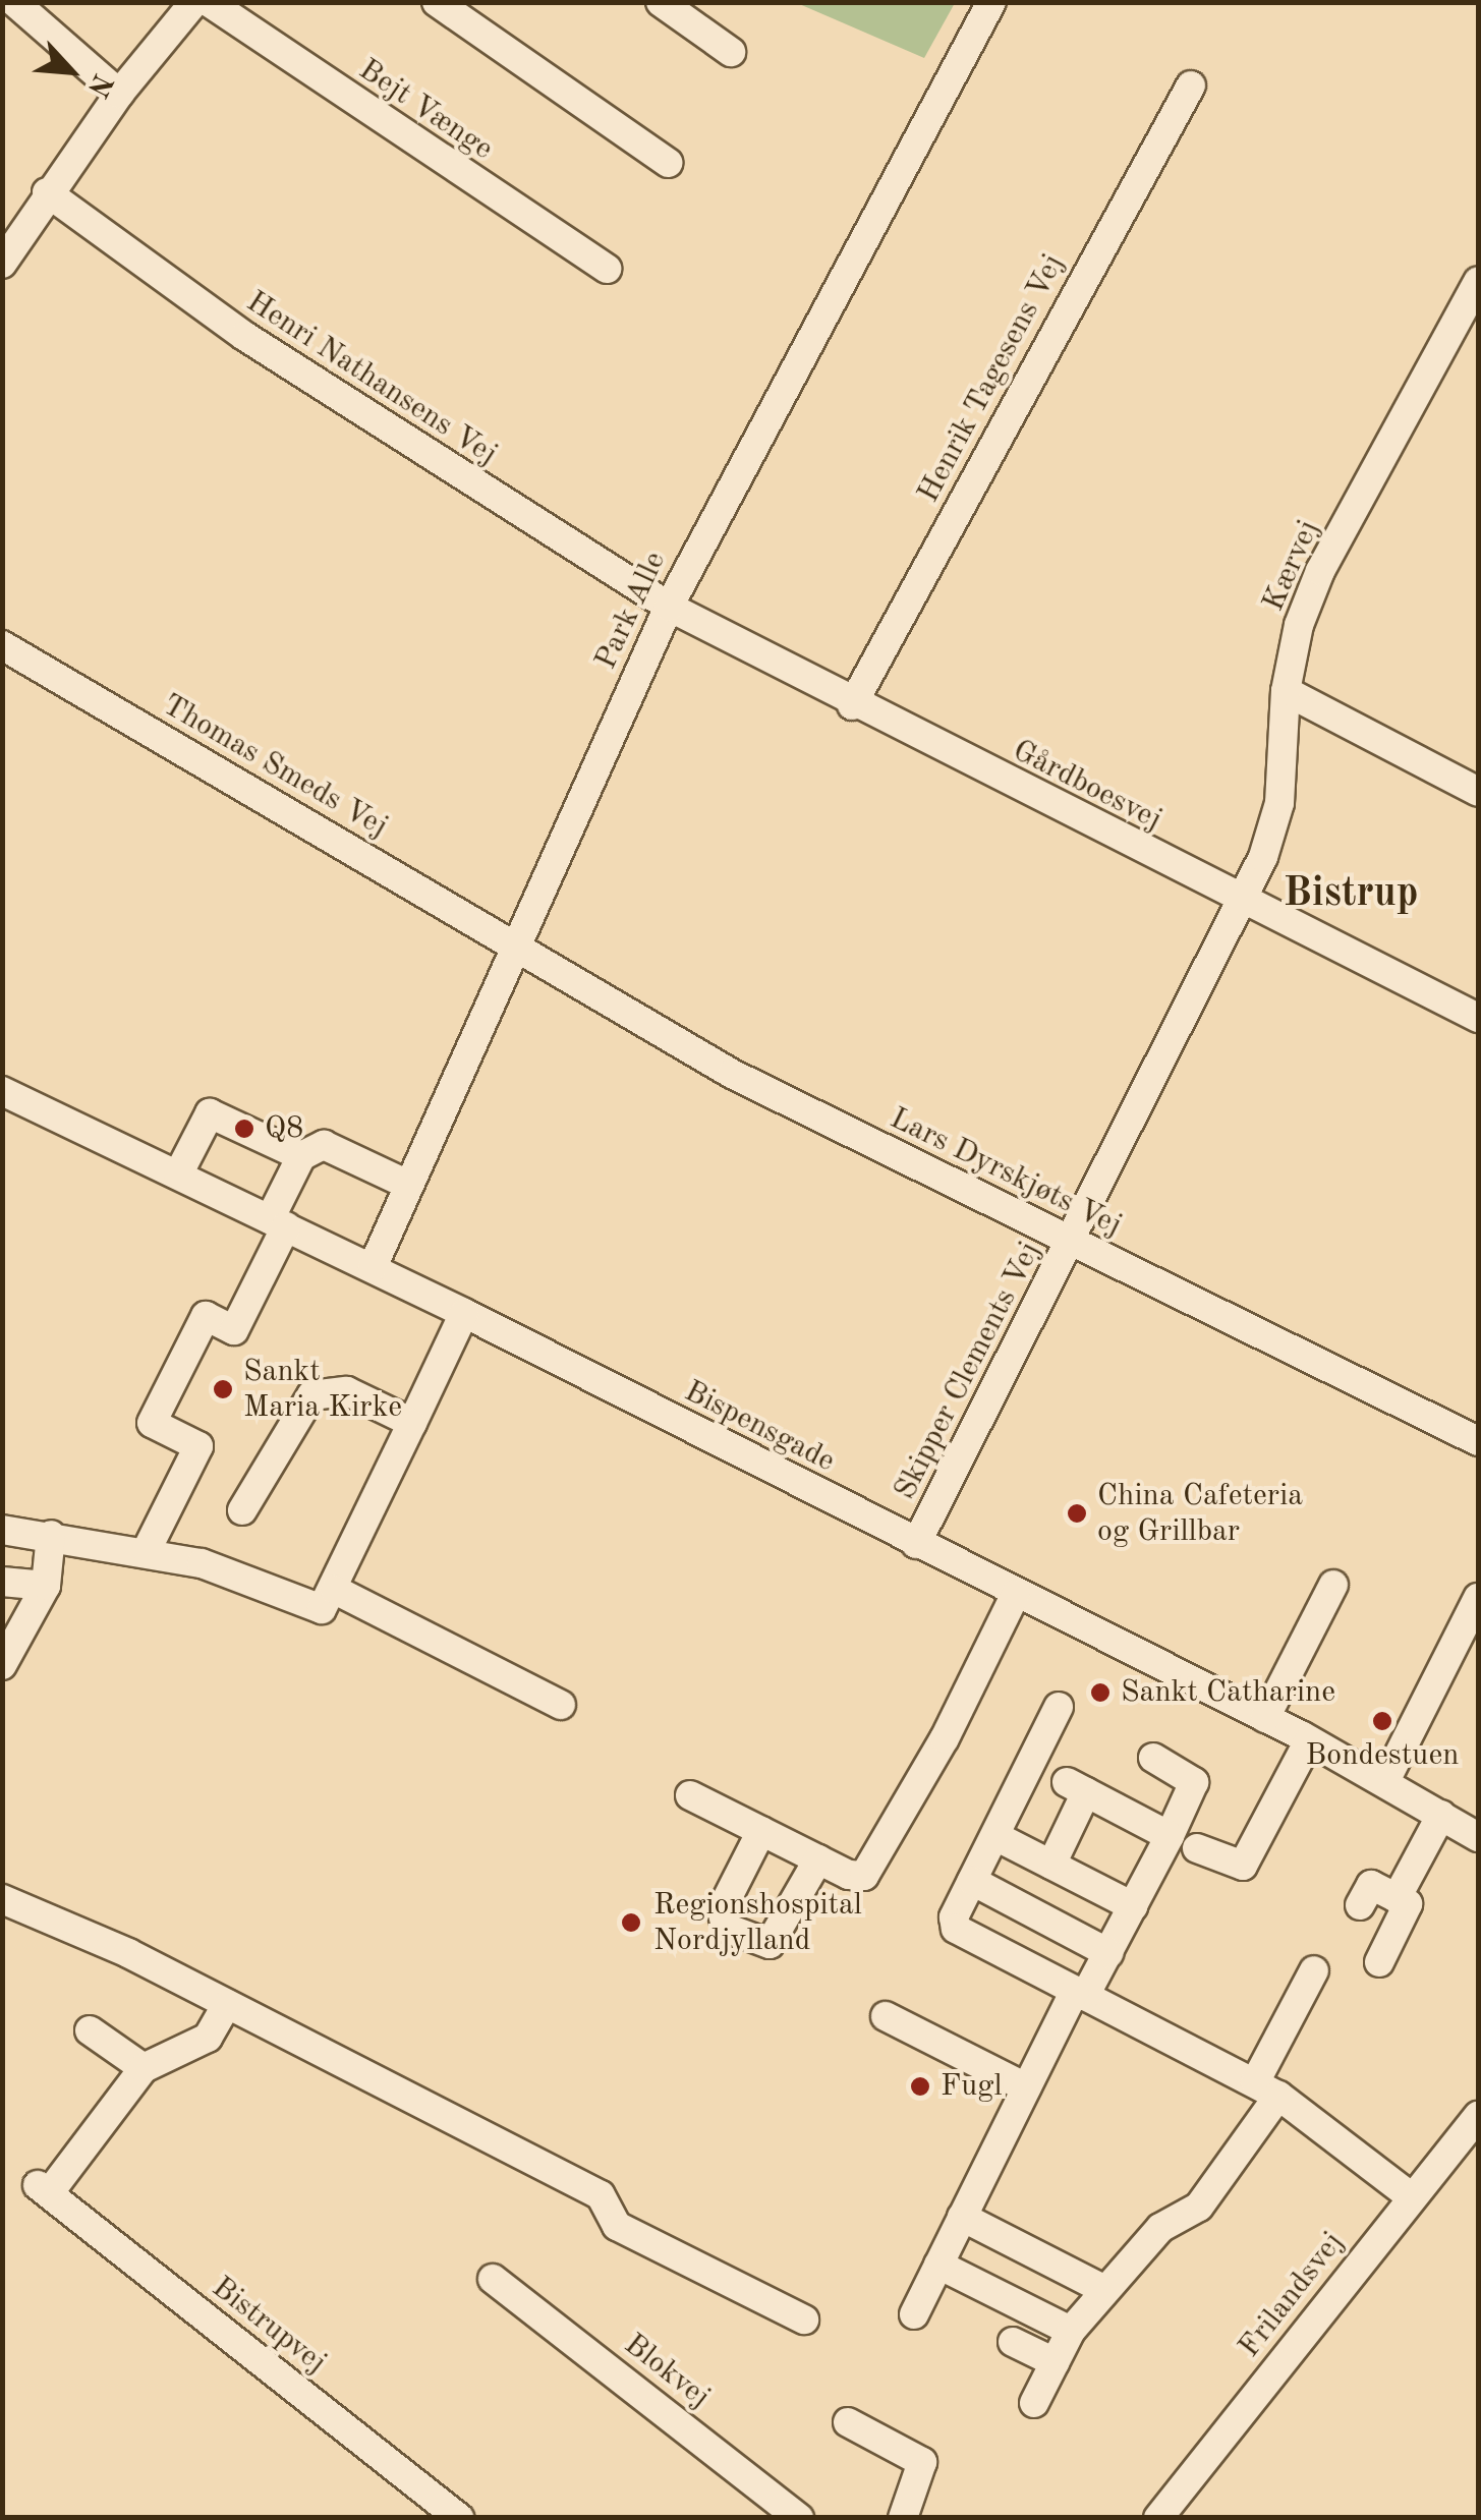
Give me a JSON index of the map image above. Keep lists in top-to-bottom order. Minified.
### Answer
{"streets":{"street":["Bejt Vænge","Henri Nathansens Vej","Henrik Tagesens Vej","Kærvej","Park Alle","Thomas Smeds Vej","Gårdboesvej","Lars Dyrskjøts Vej","Skipper Clements Vej","Bispensgade","Frilandsvej","Bistrupvej","Blokvej"]},"crossings":[["Henri Nathansens Vej","Park Alle"],["Henri Nathansens Vej","Gårdboesvej"],["Henrik Tagesens Vej","Gårdboesvej"],["Kærvej","Gårdboesvej"],["Kærvej","Skipper Clements Vej"],["Park Alle","Thomas Smeds Vej"],["Park Alle","Gårdboesvej"],["Park Alle","Lars Dyrskjøts Vej"],["Park Alle","Bispensgade"],["Thomas Smeds Vej","Lars Dyrskjøts Vej"],["Gårdboesvej","Skipper Clements Vej"],["Lars Dyrskjøts Vej","Skipper Clements Vej"],["Skipper Clements Vej","Bispensgade"]],"districts":["Bistrup"],"places":["Q8","Sankt Maria Kirke","China Cafeteria og Grillbar","Sankt Catharine","Bondestuen","Regionshospital Nordjylland","Fugl"],"north":"bottom right"}
